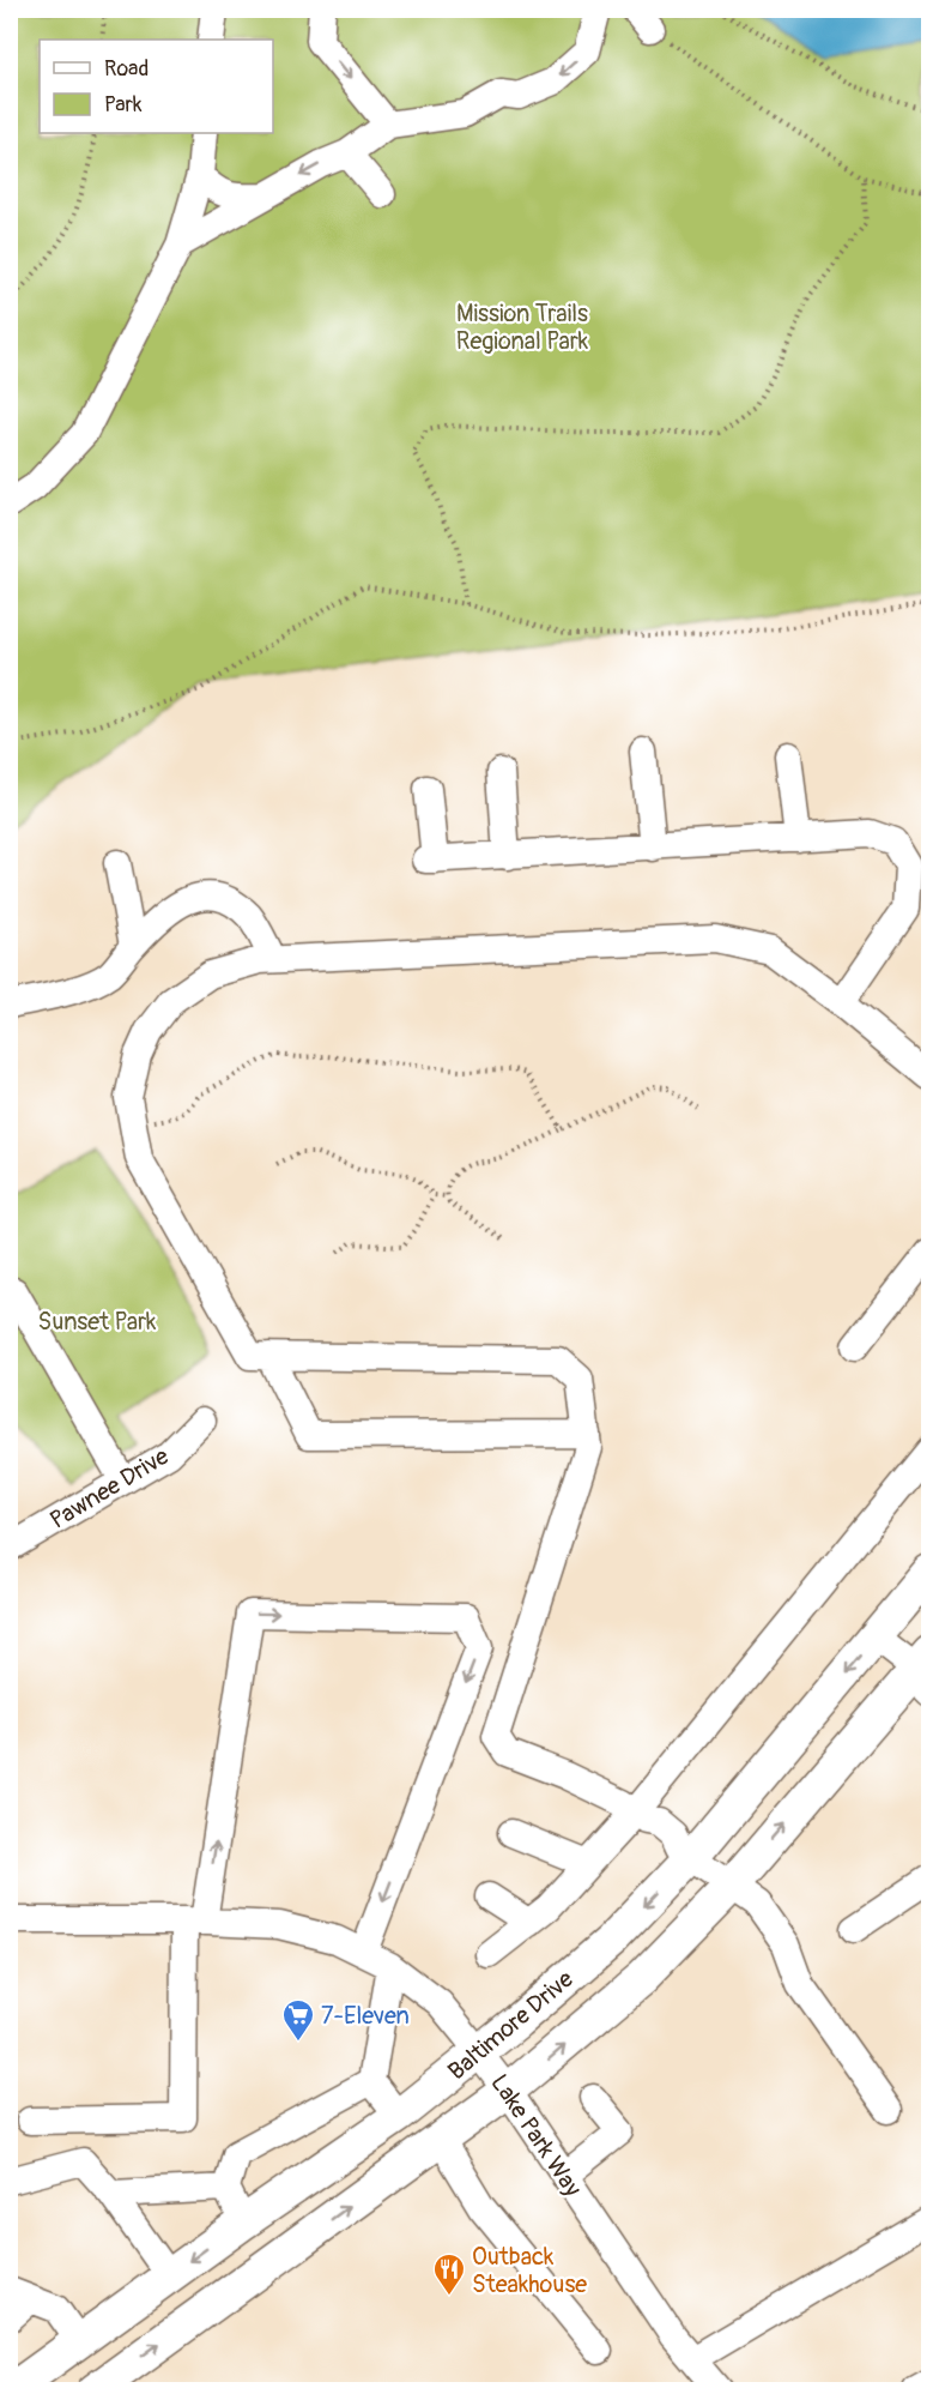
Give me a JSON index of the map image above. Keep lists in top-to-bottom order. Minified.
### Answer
{"streets":{"main road":["Baltimore Drive"],"street":["Pawnee Drive","Lake Park Way"]},"crossings":[["Baltimore Drive","Lake Park Way"]],"parks":["Mission Trails Regional Park","Sunset Park"],"places":{"supermarket":["7-Eleven"],"restaurant":["Outback Steakhouse"]},"legend":["Road","Park"]}
